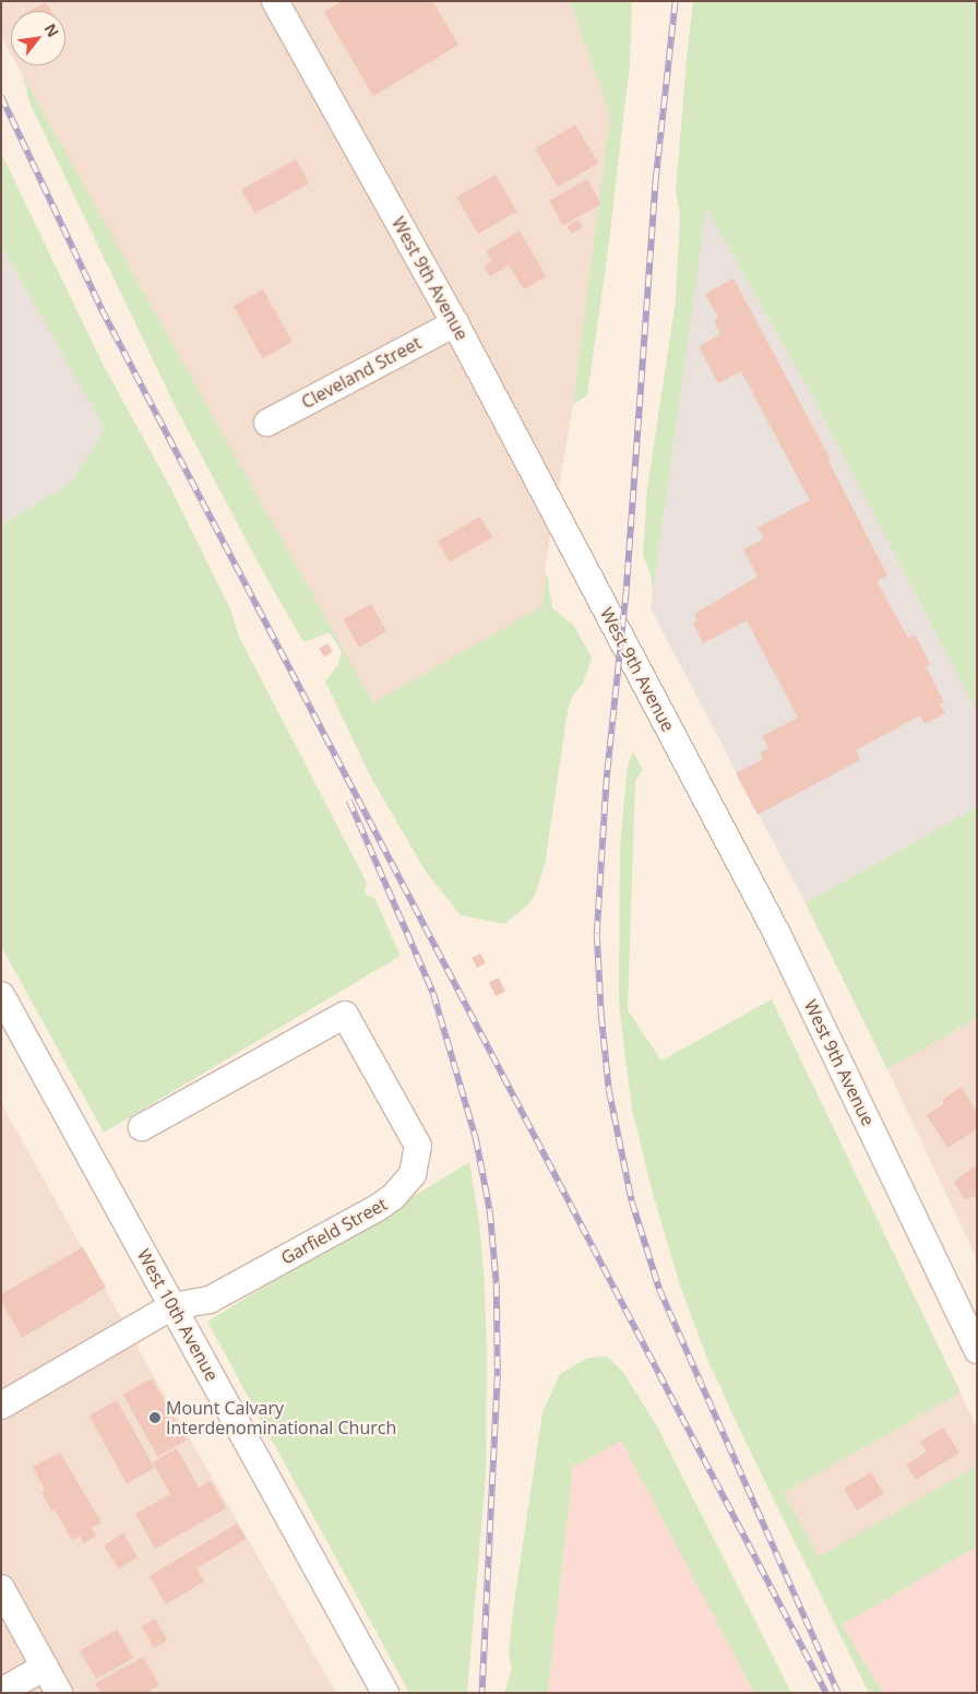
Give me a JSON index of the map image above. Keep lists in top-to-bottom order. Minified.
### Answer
{"streets":{"street":["West 9th Avenue","Cleveland Street","Garfield Street","West 10th Avenue"]},"crossings":[["West 9th Avenue","Cleveland Street"],["Garfield Street","West 10th Avenue"]],"places":["Mount Calvary Interdenominational Church"],"north":"top right"}
